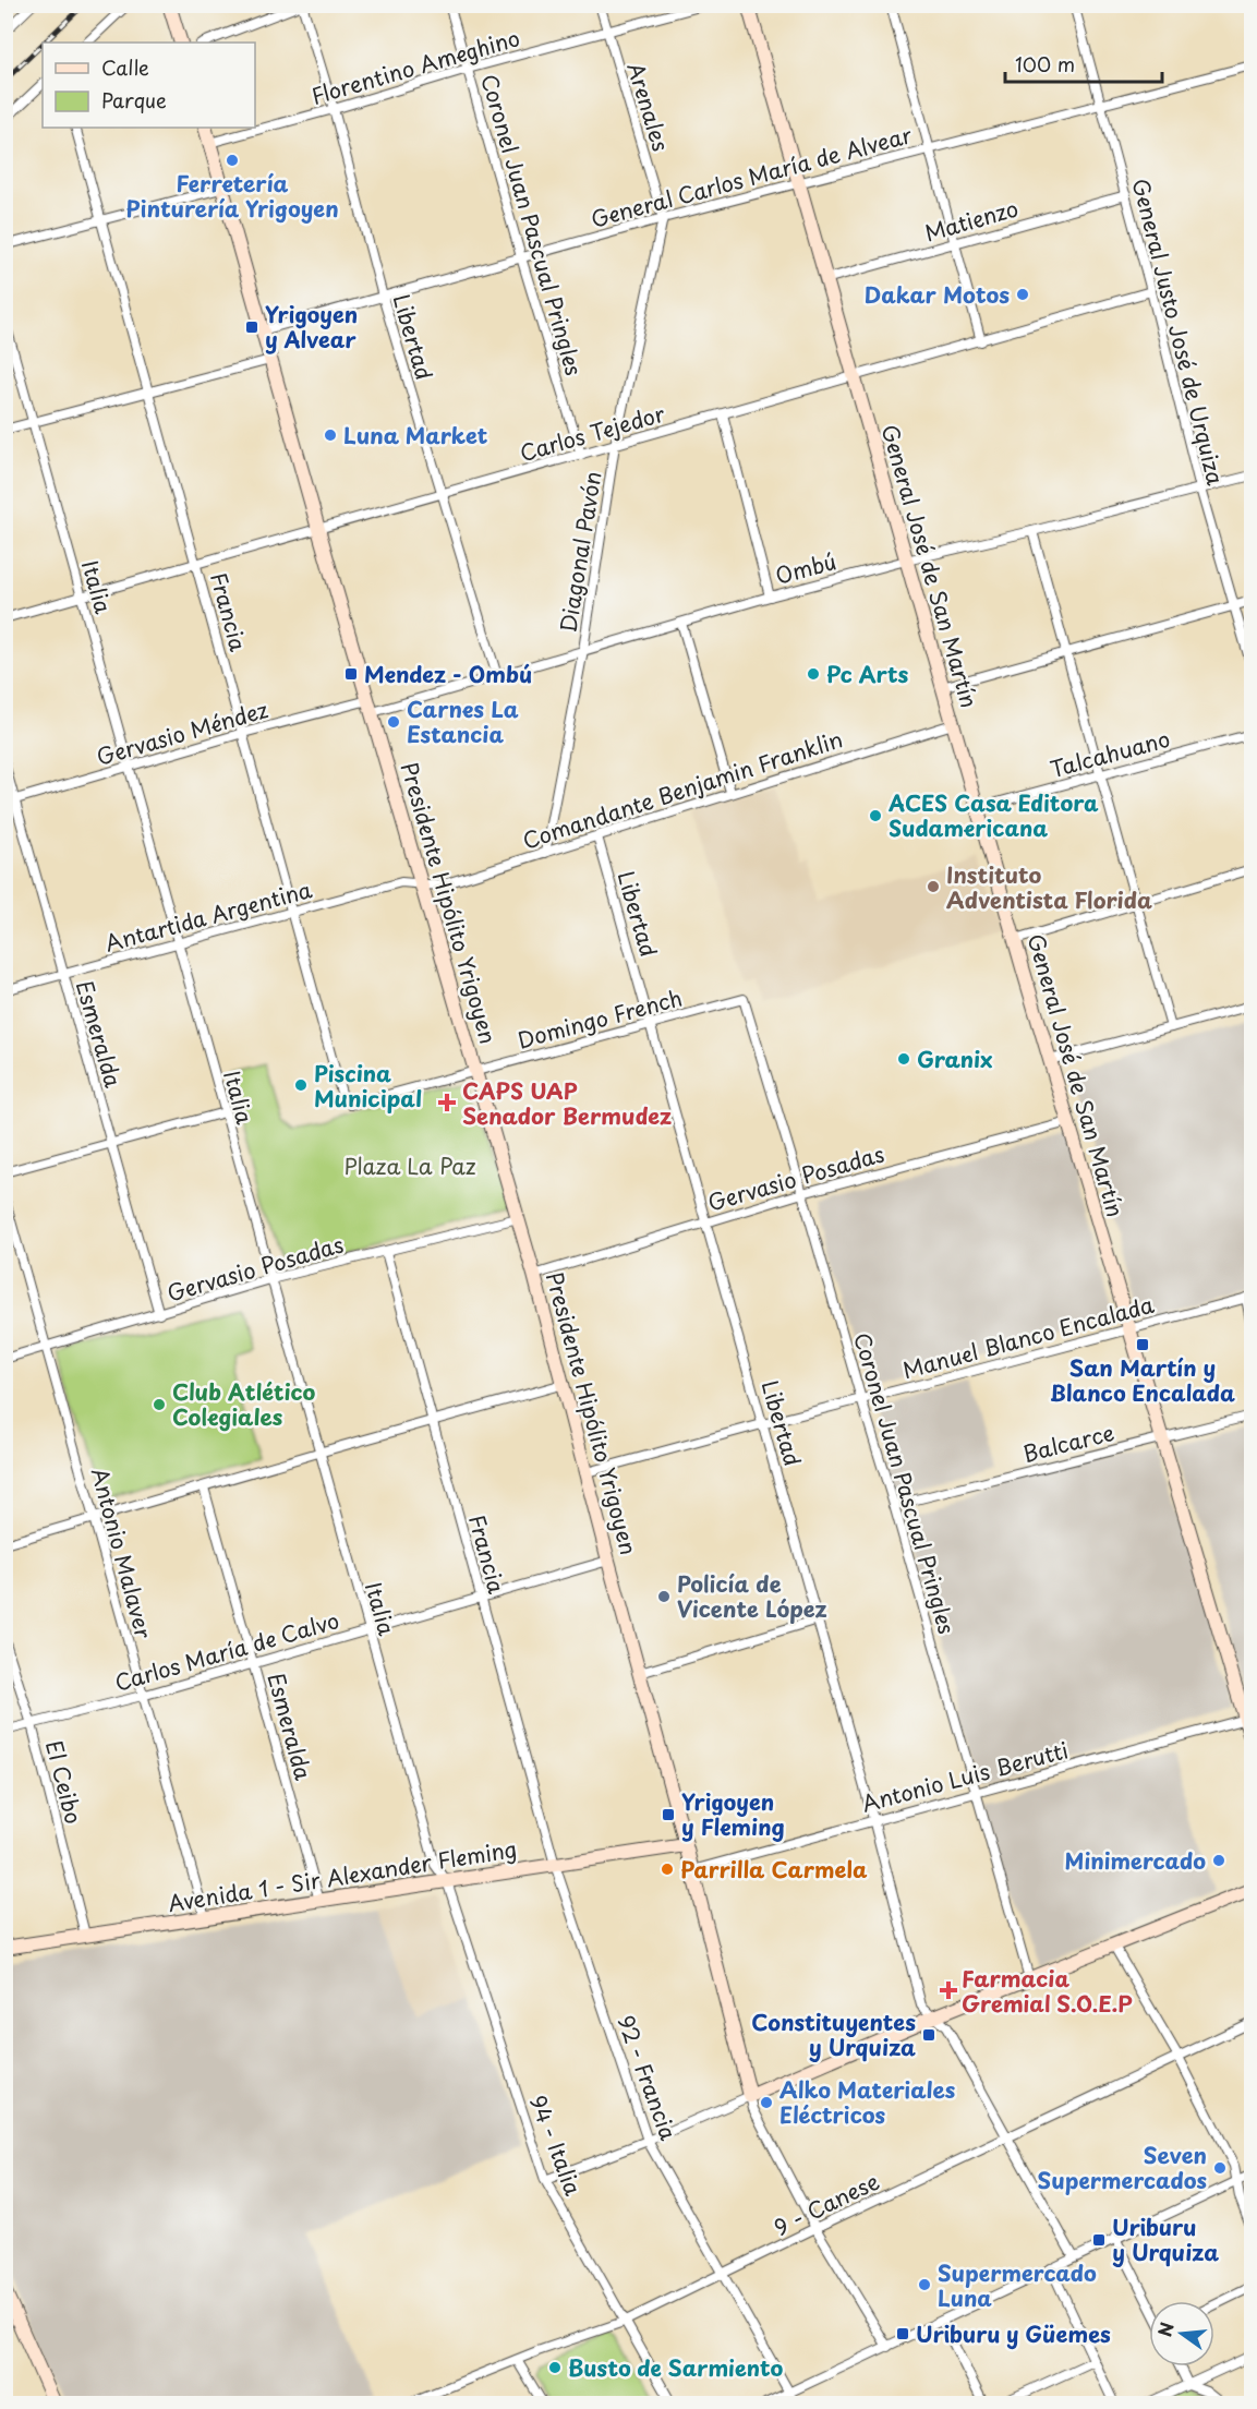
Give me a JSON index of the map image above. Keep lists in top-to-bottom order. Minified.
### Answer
{"streets":{"street":["Florentino Ameghino","Arenales","General Carlos María de Alvear","Matienzo","Coronel Juan Pascual Pringles","General Justo José de Urquiza","Libertad","Carlos Tejedor","Diagonal Pavón","General José de San Martín","Ombú","Italia","Francia","Gervasio Méndez","Talcahuano","Comandante Benjamin Franklin","Presidente Hipólito Yrigoyen","Antartida Argentina","Domingo French","Esmeralda","Gervasio Posadas","Manuel Blanco Encalada","Balcarce","Antonio Malaver","Carlos María de Calvo","Antonio Luis Berutti","El Ceibo","Avenida 1 - Sir Alexander Fleming","92 - Francia","94 - Italia","9 - Canese"]},"crossings":[["Florentino Ameghino","Arenales"],["Florentino Ameghino","Coronel Juan Pascual Pringles"],["Florentino Ameghino","Libertad"],["Florentino Ameghino","Presidente Hipólito Yrigoyen"],["Arenales","General Carlos María de Alvear"],["Arenales","Diagonal Pavón"],["General Carlos María de Alvear","Coronel Juan Pascual Pringles"],["General Carlos María de Alvear","General Justo José de Urquiza"],["General Carlos María de Alvear","Libertad"],["General Carlos María de Alvear","Diagonal Pavón"],["General Carlos María de Alvear","General José de San Martín"],["General Carlos María de Alvear","Presidente Hipólito Yrigoyen"],["Matienzo","General Justo José de Urquiza"],["Matienzo","General José de San Martín"],["Coronel Juan Pascual Pringles","Carlos Tejedor"],["Coronel Juan Pascual Pringles","Domingo French"],["Coronel Juan Pascual Pringles","Gervasio Posadas"],["Coronel Juan Pascual Pringles","Manuel Blanco Encalada"],["Coronel Juan Pascual Pringles","Balcarce"],["Coronel Juan Pascual Pringles","Antonio Luis Berutti"],["General Justo José de Urquiza","Carlos Tejedor"],["General Justo José de Urquiza","Ombú"],["Libertad","Carlos Tejedor"],["Libertad","Ombú"],["Libertad","Comandante Benjamin Franklin"],["Libertad","Domingo French"],["Libertad","Gervasio Posadas"],["Libertad","Manuel Blanco Encalada"],["Libertad","Antonio Luis Berutti"],["Libertad","9 - Canese"],["Carlos Tejedor","Diagonal Pavón"],["Carlos Tejedor","General José de San Martín"],["Carlos Tejedor","Italia"],["Carlos Tejedor","Francia"],["Carlos Tejedor","Presidente Hipólito Yrigoyen"],["Diagonal Pavón","Ombú"],["Diagonal Pavón","Comandante Benjamin Franklin"],["General José de San Martín","Ombú"],["General José de San Martín","Talcahuano"],["General José de San Martín","Comandante Benjamin Franklin"],["General José de San Martín","Gervasio Posadas"],["General José de San Martín","Manuel Blanco Encalada"],["General José de San Martín","Balcarce"],["General José de San Martín","Antonio Luis Berutti"],["Ombú","Gervasio Méndez"],["Ombú","Presidente Hipólito Yrigoyen"],["Italia","Gervasio Méndez"],["Italia","Antartida Argentina"],["Italia","Gervasio Posadas"],["Italia","Carlos María de Calvo"],["Italia","Avenida 1 - Sir Alexander Fleming"],["Italia","94 - Italia"],["Francia","Gervasio Méndez"],["Francia","Antartida Argentina"],["Francia","Domingo French"],["Francia","Gervasio Posadas"],["Francia","Carlos María de Calvo"],["Francia","Avenida 1 - Sir Alexander Fleming"],["Francia","92 - Francia"],["Gervasio Méndez","Presidente Hipólito Yrigoyen"],["Gervasio Méndez","Esmeralda"],["Comandante Benjamin Franklin","Presidente Hipólito Yrigoyen"],["Comandante Benjamin Franklin","Antartida Argentina"],["Presidente Hipólito Yrigoyen","Antartida Argentina"],["Presidente Hipólito Yrigoyen","Domingo French"],["Presidente Hipólito Yrigoyen","Gervasio Posadas"],["Presidente Hipólito Yrigoyen","Manuel Blanco Encalada"],["Presidente Hipólito Yrigoyen","Carlos María de Calvo"],["Presidente Hipólito Yrigoyen","Antonio Luis Berutti"],["Presidente Hipólito Yrigoyen","Avenida 1 - Sir Alexander Fleming"],["Antartida Argentina","Esmeralda"],["Esmeralda","Gervasio Posadas"],["Esmeralda","Carlos María de Calvo"],["Esmeralda","Avenida 1 - Sir Alexander Fleming"],["Gervasio Posadas","Antonio Malaver"],["Antonio Malaver","Carlos María de Calvo"],["Antonio Malaver","Avenida 1 - Sir Alexander Fleming"],["Carlos María de Calvo","El Ceibo"],["El Ceibo","Avenida 1 - Sir Alexander Fleming"],["Avenida 1 - Sir Alexander Fleming","92 - Francia"],["Avenida 1 - Sir Alexander Fleming","94 - Italia"],["92 - Francia","9 - Canese"],["94 - Italia","9 - Canese"]],"parks":["Plaza La Paz"],"places":{"other":["Ferretería Pinturería Yrigoyen","Dakar Motos","Luna Market","Pc Arts","Carnes La Estancia","ACES Casa Editora Sudamericana","Instituto Adventista Florida","Granix","Piscina Municipal","Club Atlético Colegiales","Policía de Vicente López","Minimercado","Parrilla Carmela","Alko Materiales Eléctricos","Seven Supermercados","Supermercado Luna","Busto de Sarmiento"],"transit":["Yrigoyen y Alvear","Mendez - Ombú","San Martín y Blanco Encalada","Yrigoyen y Fleming","Constituyentes y Urquiza","Uriburu y Urquiza","Uriburu y Güemes"],"health":["CAPS UAP Senador Bermudez","Farmacia Gremial S.O.E.P"]},"legend":["Calle","Parque"],"scale_bar":"100 m","north":"left"}
